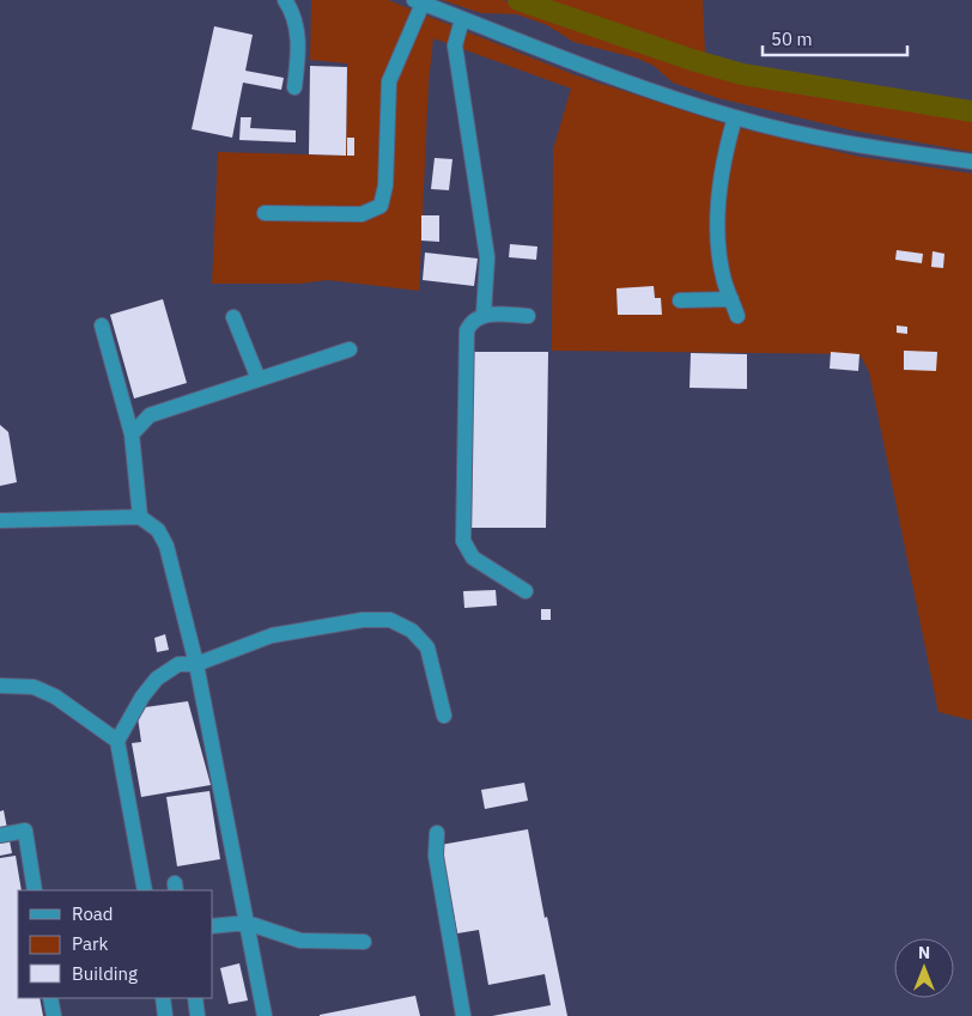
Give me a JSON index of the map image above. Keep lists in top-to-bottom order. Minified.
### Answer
{"legend":["Road","Park","Building"],"scale_bar":"50 m","north":"top"}
